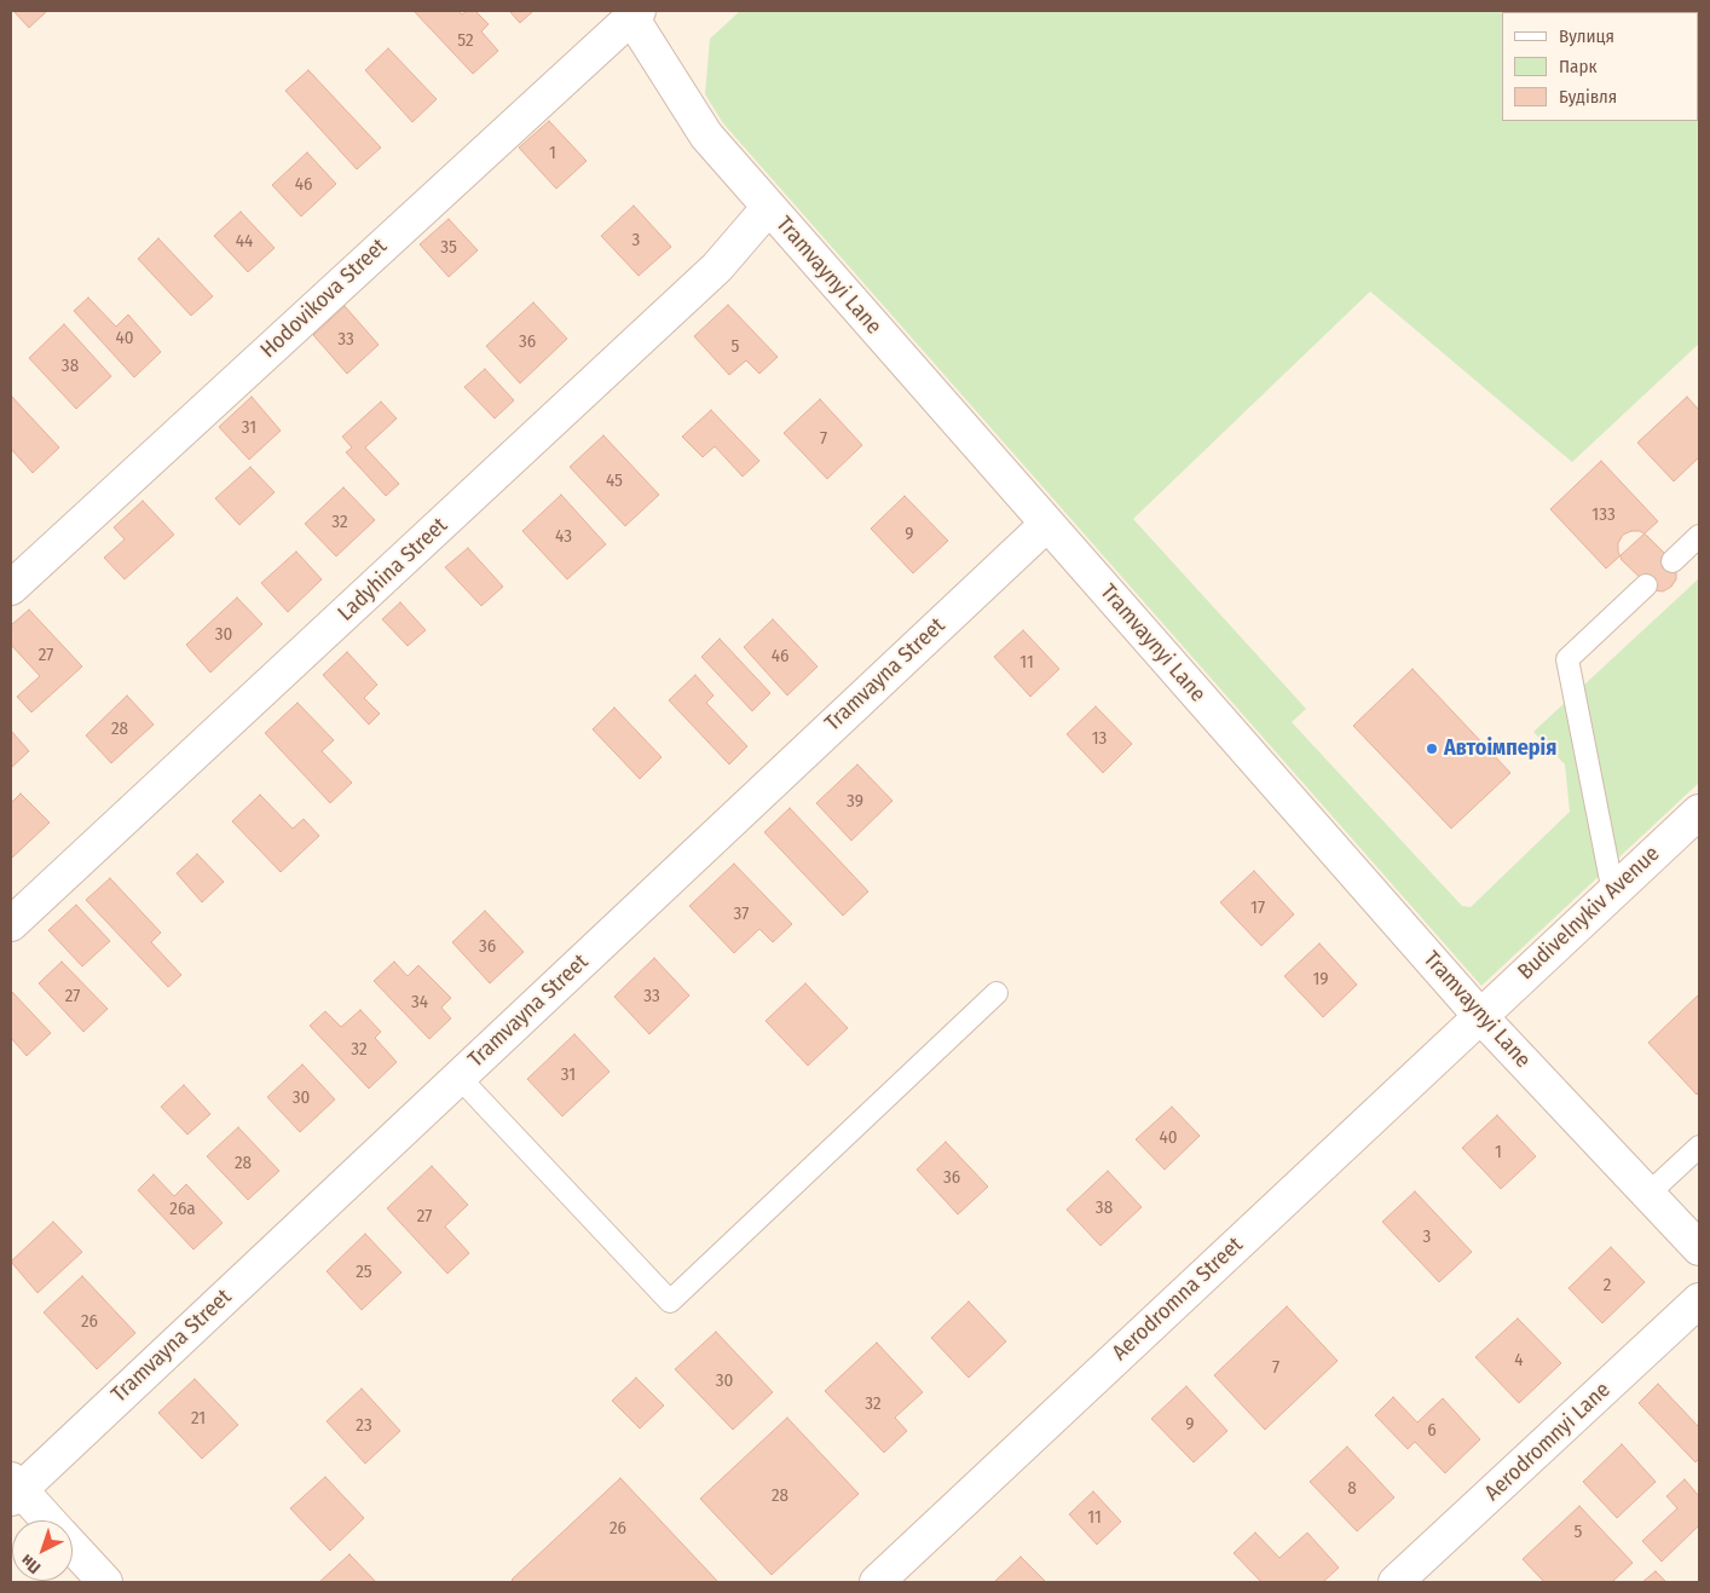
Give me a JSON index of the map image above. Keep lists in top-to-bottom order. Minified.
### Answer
{"streets":{"street":["Tramvaynyi Lane","Hodovikova Street","Ladyhina Street","Tramvayna Street","Budivelnykiv Avenue","Aerodromna Street","Aerodromnyi Lane"]},"crossings":[["Tramvaynyi Lane","Hodovikova Street"],["Tramvaynyi Lane","Ladyhina Street"],["Tramvaynyi Lane","Tramvayna Street"],["Tramvaynyi Lane","Budivelnykiv Avenue"],["Tramvaynyi Lane","Aerodromna Street"],["Budivelnykiv Avenue","Aerodromna Street"]],"places":["Автоімперія"],"house_numbers":["52","1","46","3","44","35","40","33","36","5","38","31","7","45","133","32","9","43","30","27","46","11","28","13","39","17","37","36","19","27","33","34","32","31","30","40","1","28","36","38","26а","27","3","25","2","26","4","7","30","32","21","9","23","6","8","28","11","26","5"],"legend":["Вулиця","Парк","Будівля"],"north":"bottom left"}
